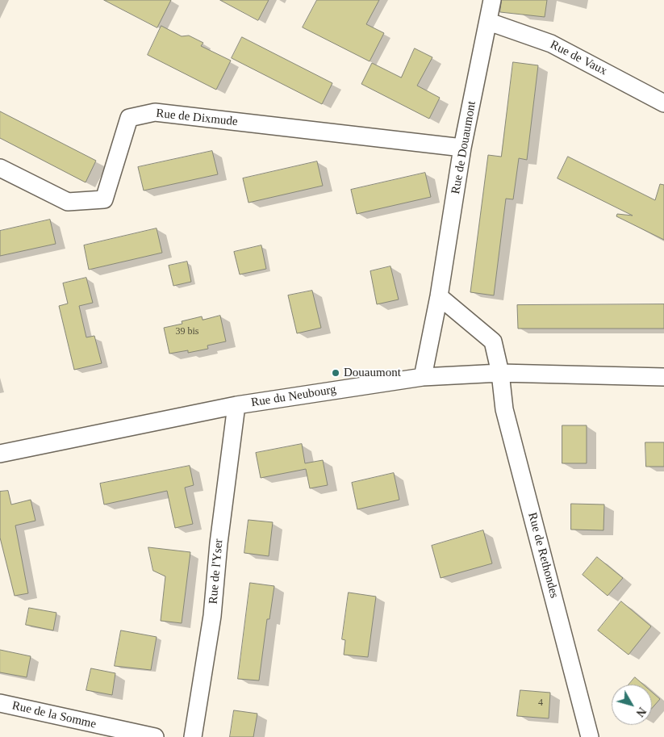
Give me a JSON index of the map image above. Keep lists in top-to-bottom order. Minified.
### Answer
{"streets":{"street":["Rue de Vaux","Rue de Dixmude","Rue de Douaumont","Rue du Neubourg","Rue de Rethondes","Rue de l'Yser","Rue de la Somme"]},"crossings":[["Rue de Vaux","Rue de Douaumont"],["Rue de Dixmude","Rue de Douaumont"],["Rue de Douaumont","Rue du Neubourg"],["Rue du Neubourg","Rue de Rethondes"],["Rue du Neubourg","Rue de l'Yser"]],"places":["Douaumont"],"house_numbers":["39 bis","4"],"north":"bottom right"}
